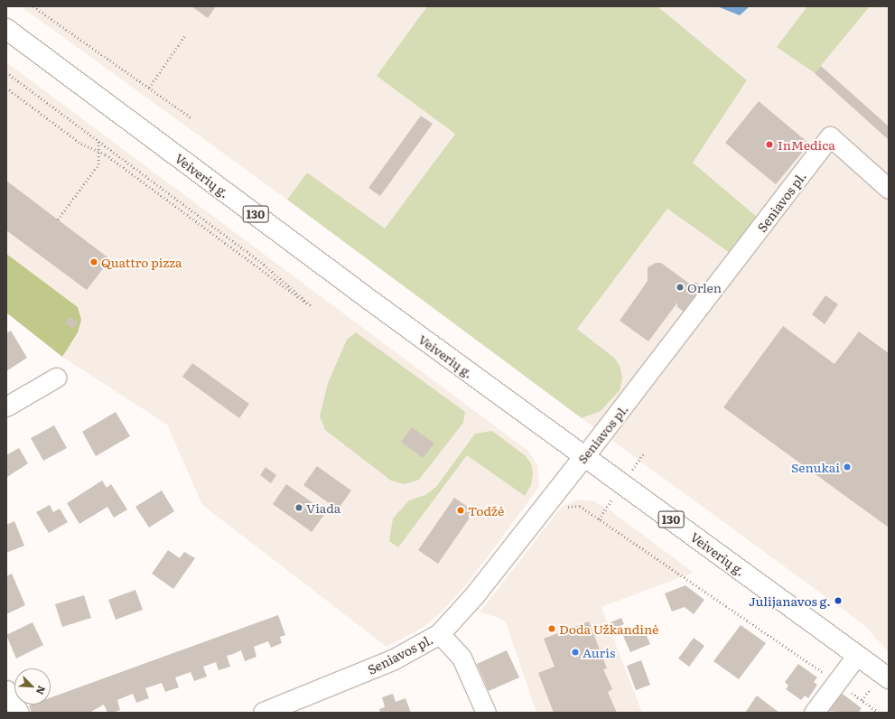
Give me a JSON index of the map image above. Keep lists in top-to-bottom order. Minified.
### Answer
{"streets":{"main road":["Veiverių g.","Seniavos pl.","130"]},"crossings":[["Veiverių g.","Seniavos pl."]],"places":["InMedica","Quattro pizza","Orlen","Senukai","Viada","Todžė","Julijanavos g.","Doda Užkandinė","Auris"],"north":"bottom right"}
